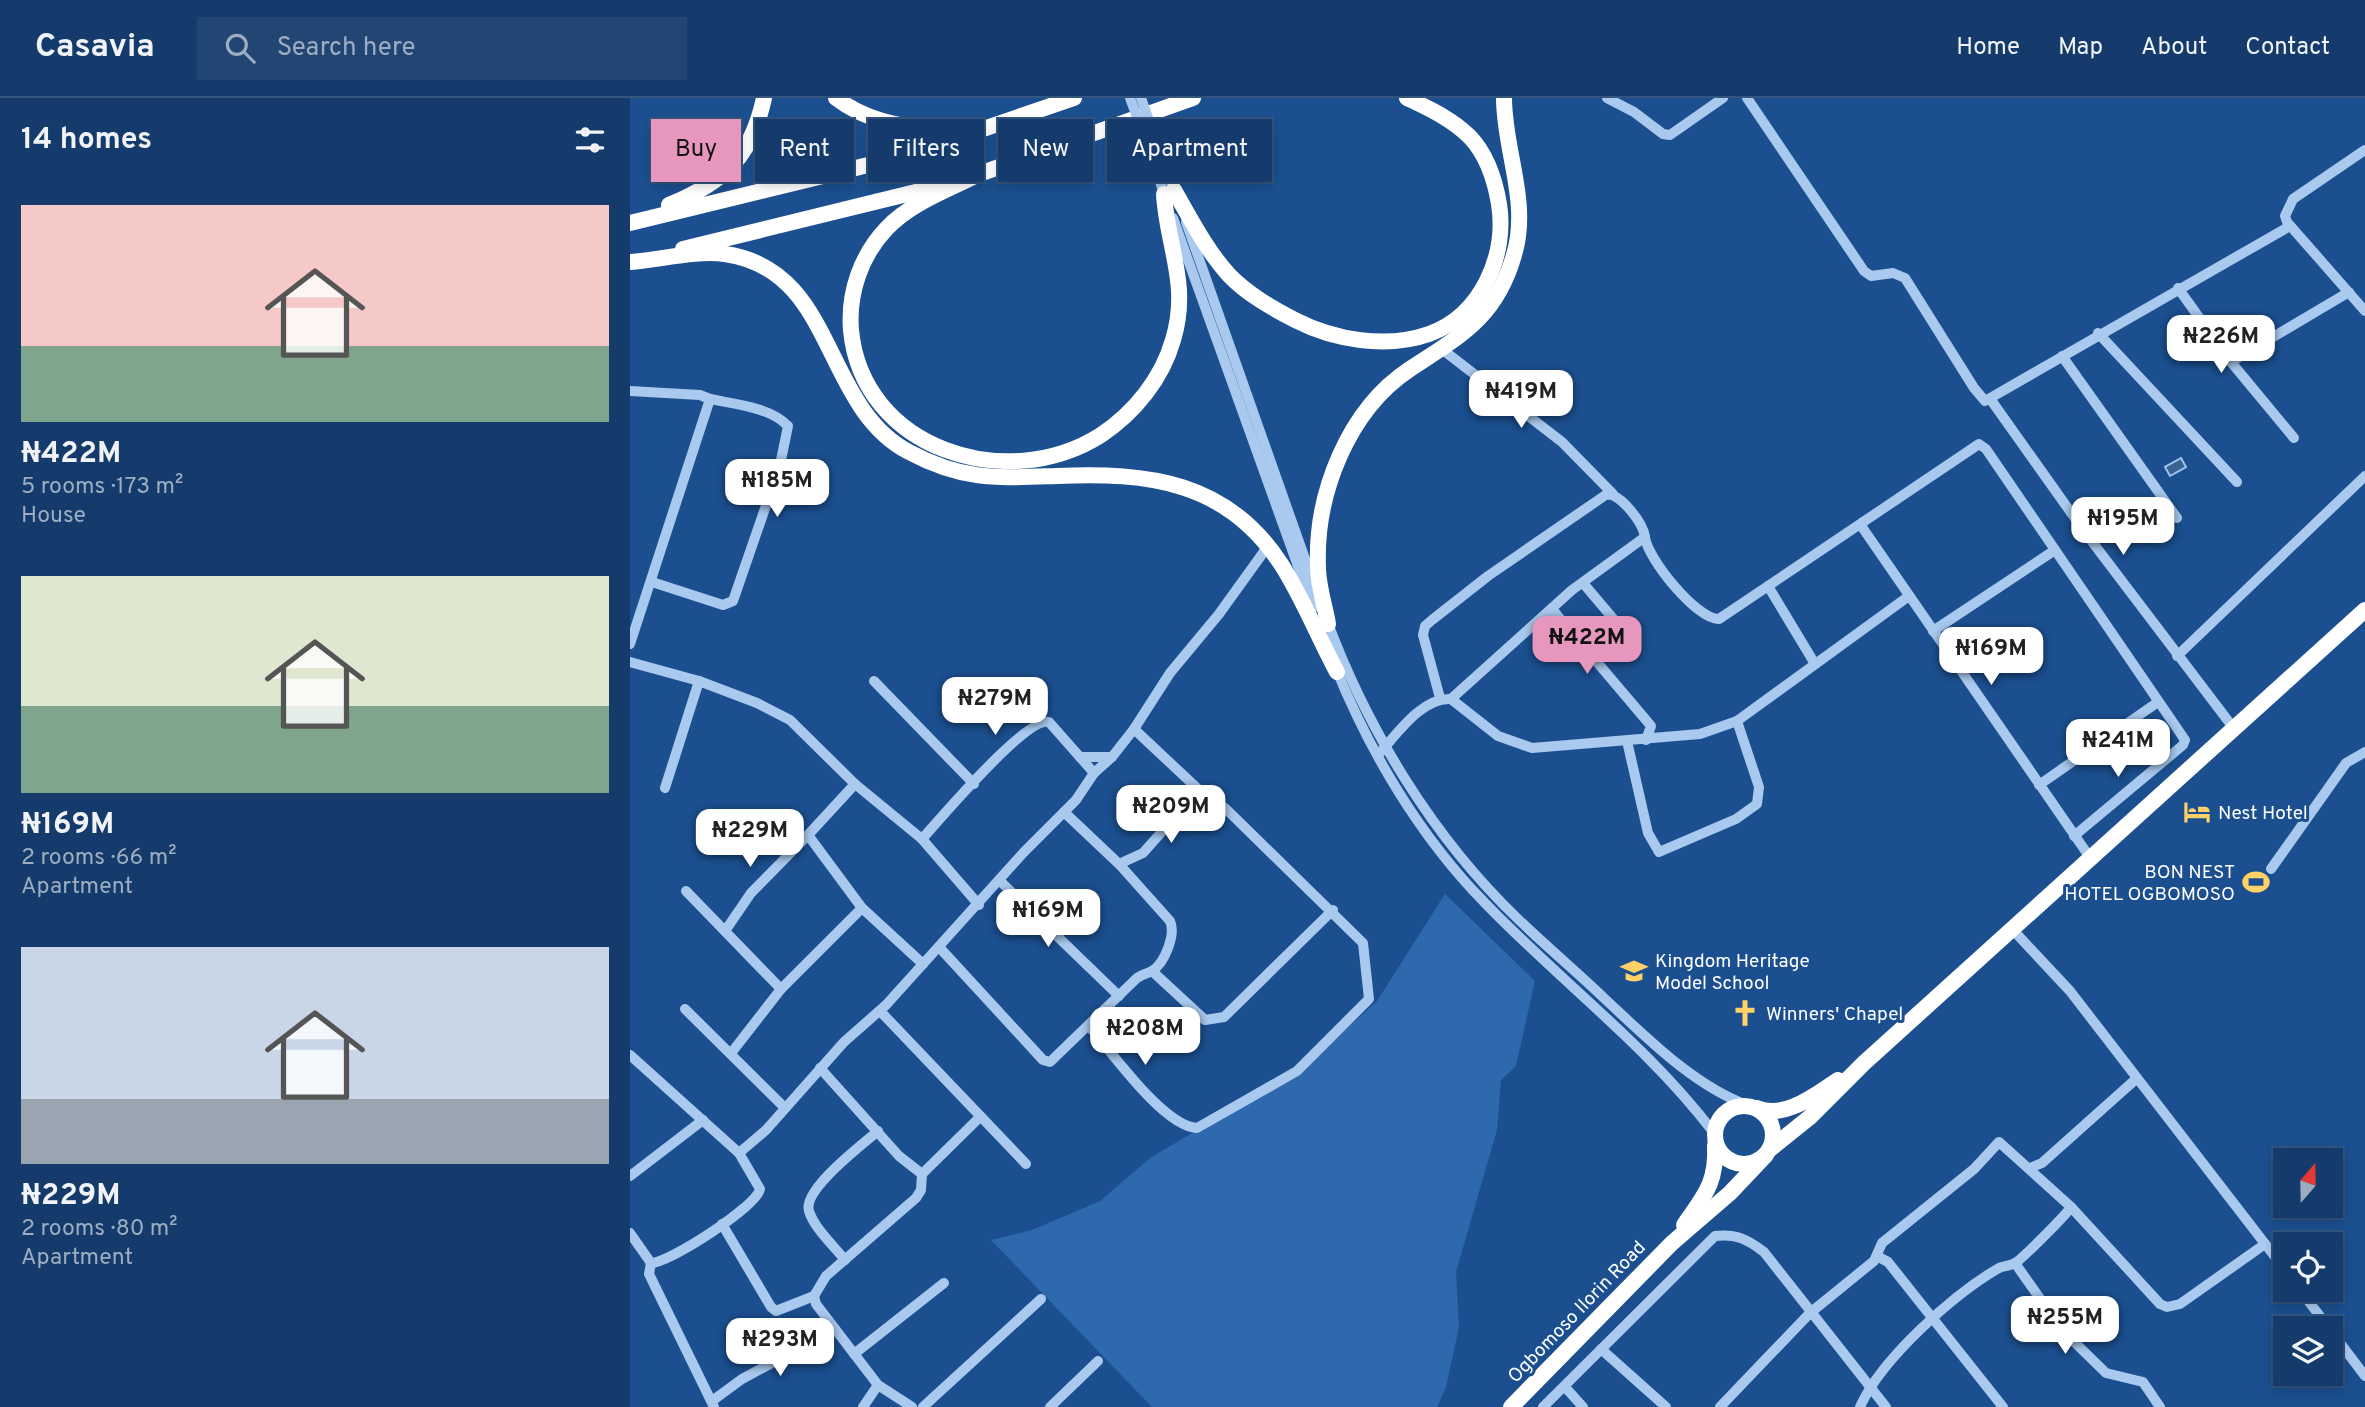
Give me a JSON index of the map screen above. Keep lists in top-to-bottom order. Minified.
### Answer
{"streets":{"highway":["Ogbomoso Ilorin Road"]},"places":{"hotel":["Nest Hotel"],"sports":["BON NEST HOTEL OGBOMOSO"],"school or university":["Kingdom Heritage Model School"],"church":["Winners' Chapel"]},"north":"top","page":{"header":"Casavia","search":"Search here","nav":["Home","Map","About","Contact"],"heading":"14 homes","chip":["Buy","Rent","Filters","New","Apartment"],"list":[{"name":"₦422M","note":"5 rooms · 173 m² · House"},{"name":"₦169M","note":"2 rooms · 66 m² · Apartment"},{"name":"₦229M","note":"2 rooms · 80 m² · Apartment"}],"price":["₦226M","₦419M","₦185M","₦195M","₦422M","₦169M","₦279M","₦241M","₦209M","₦229M","₦169M","₦208M","₦255M","₦293M"]}}
